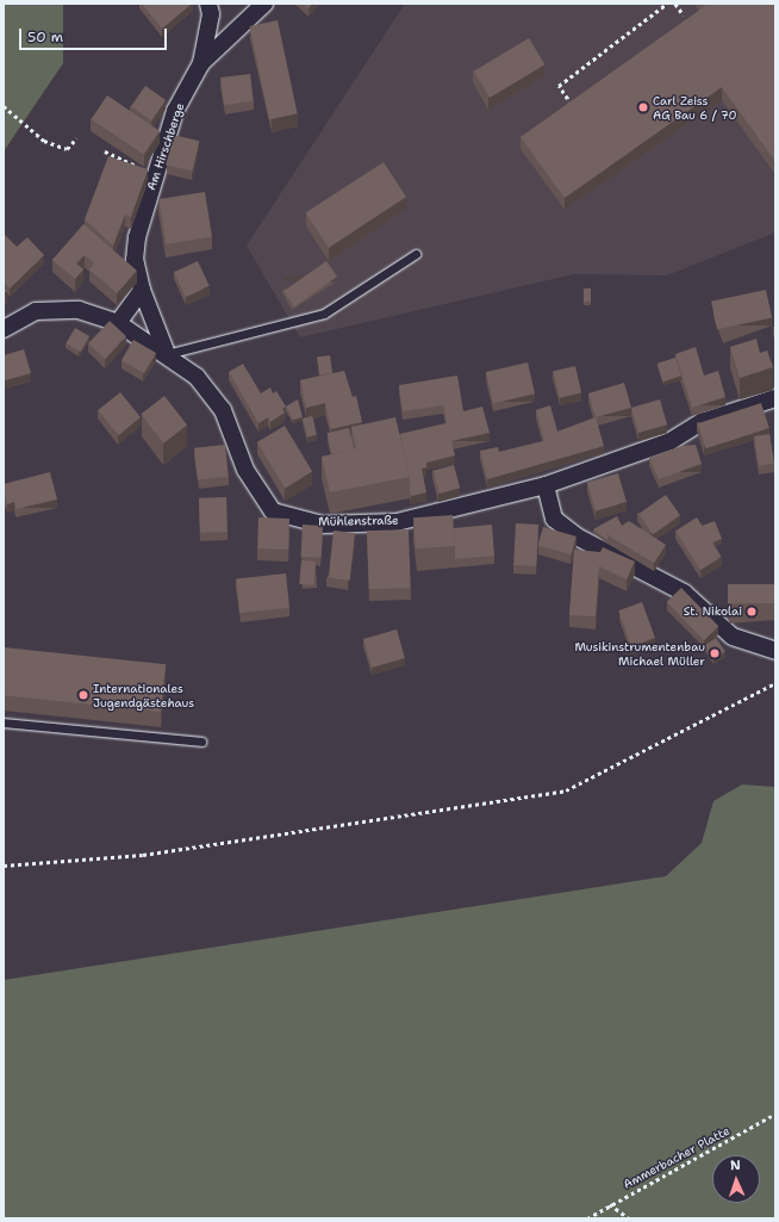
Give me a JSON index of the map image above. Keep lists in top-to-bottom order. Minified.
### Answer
{"streets":{"street":["Am Hirschberge","Mühlenstraße"],"path":["Ammerbacher Platte"]},"crossings":[["Am Hirschberge","Mühlenstraße"]],"places":["Carl Zeiss AG Bau 6 / 70","St. Nikolai","Musikinstrumentenbau Michael Müller","Internationales Jugendgästehaus"],"scale_bar":"50 m","north":"top"}
